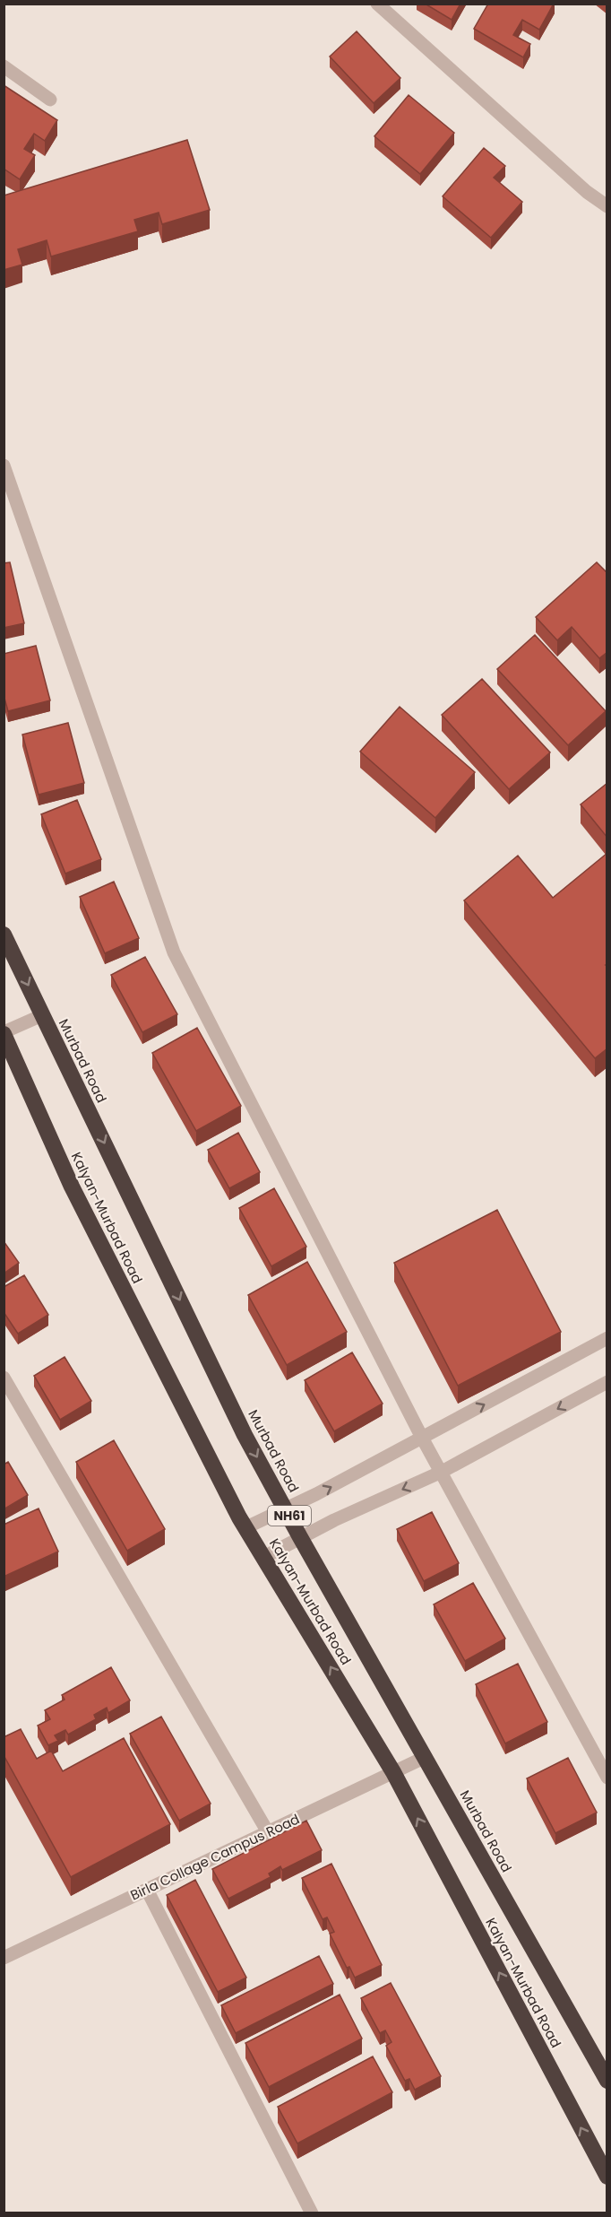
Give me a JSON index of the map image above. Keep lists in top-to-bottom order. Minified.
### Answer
{"streets":{"highway":["Murbad Road","Kalyan-Murbad Road","NH61"],"street":["Birla Collage Campus Road"]},"crossings":[["Murbad Road","Birla Collage Campus Road"],["Kalyan-Murbad Road","Birla Collage Campus Road"]],"one_way":["Murbad Road","Kalyan-Murbad Road"]}
